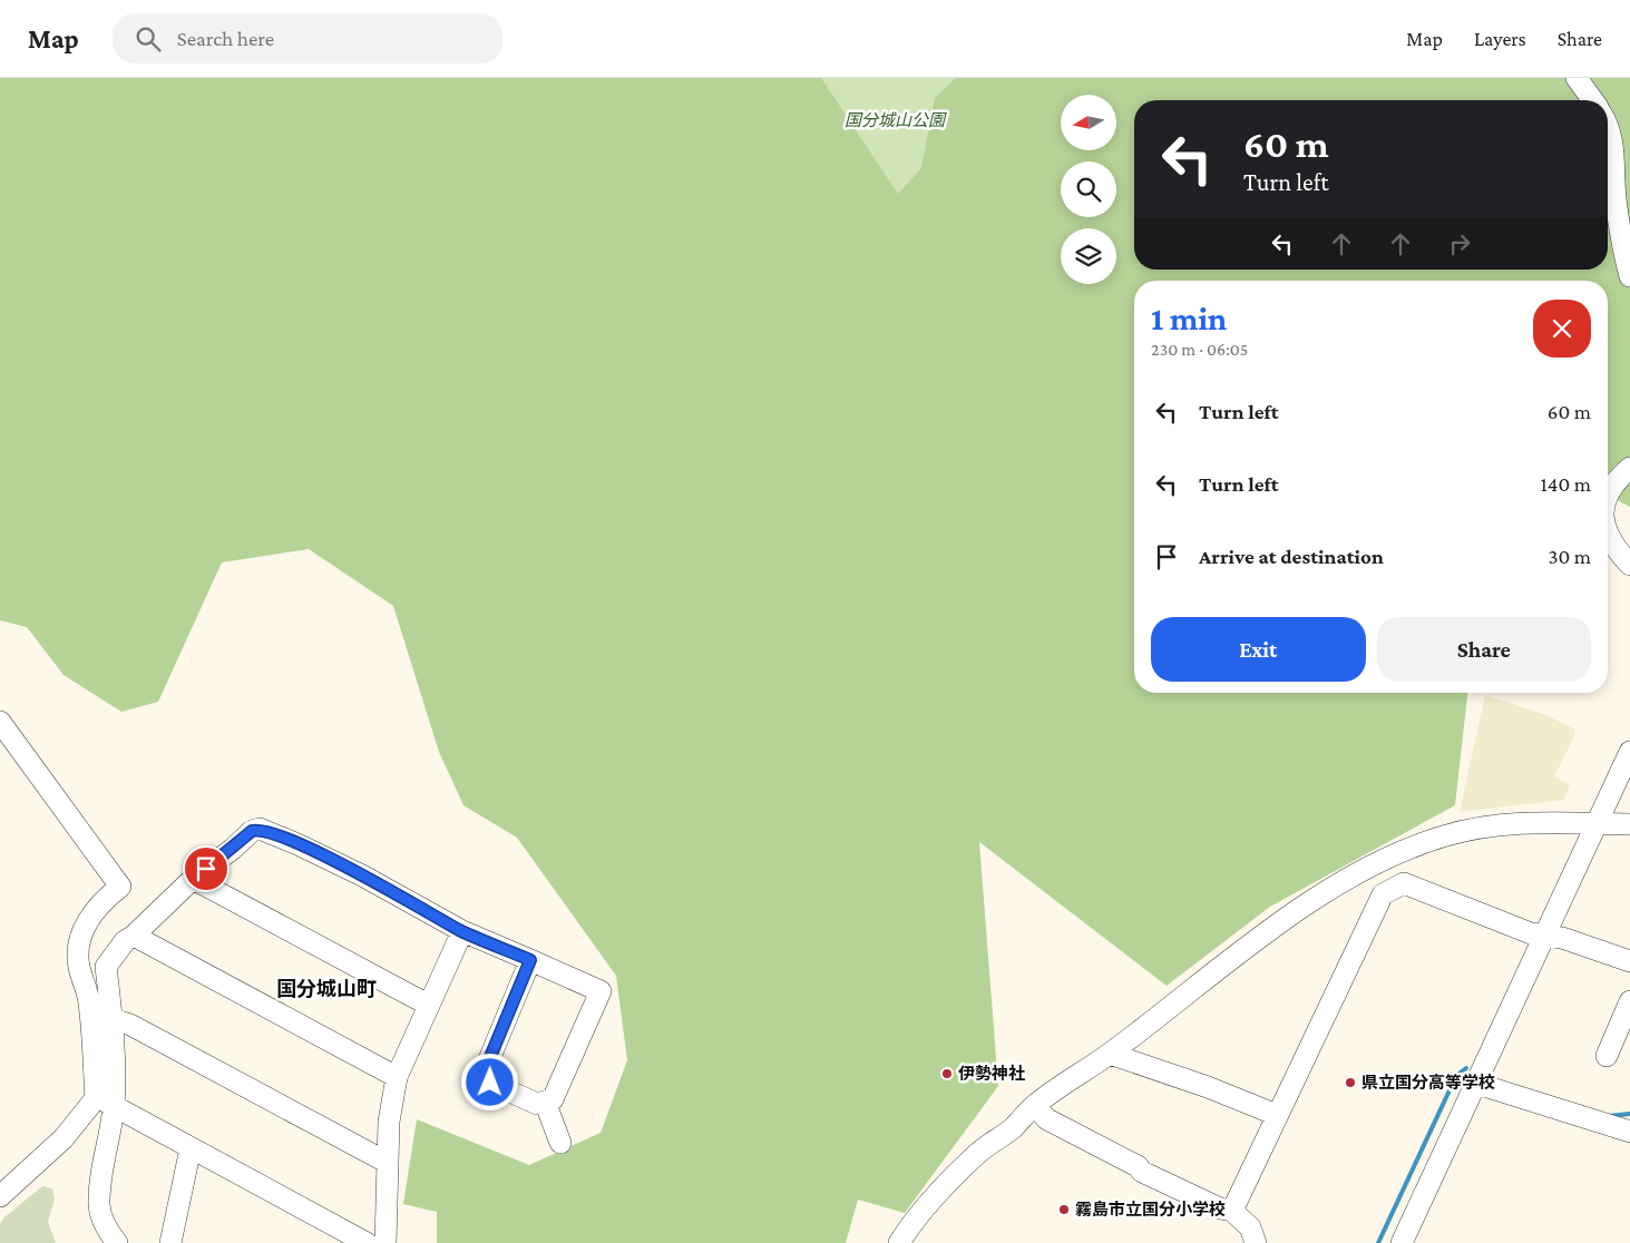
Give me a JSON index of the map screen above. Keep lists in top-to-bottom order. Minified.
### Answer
{"districts":["国分城山町"],"parks":["国分城山公園"],"places":["伊勢神社","県立国分高等学校","霧島市立国分小学校"],"north":"left","page":{"header":"Map","search":"Search here","nav":["Map","Layers","Share"],"turn":["60 m","Turn left"],"heading":["1 min","230 m · 06:05"],"list":[{"name":"Turn left","value":"60 m"},{"name":"Turn left","value":"140 m"},{"name":"Arrive at destination","value":"30 m"}],"buttons":["Exit","Share"]}}
